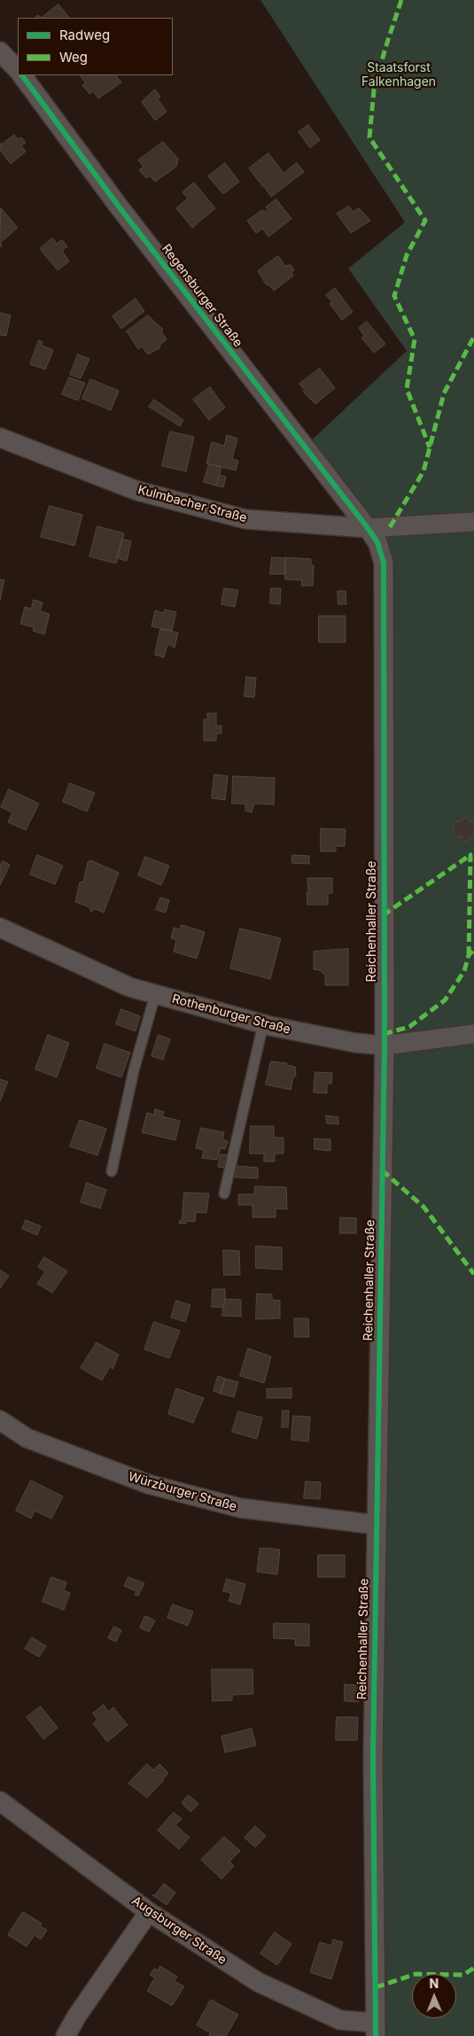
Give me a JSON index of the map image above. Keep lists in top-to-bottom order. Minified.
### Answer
{"streets":{"street":["Regensburger Straße","Kulmbacher Straße","Reichenhaller Straße","Rothenburger Straße","Würzburger Straße","Augsburger Straße"]},"crossings":[["Regensburger Straße","Kulmbacher Straße"],["Regensburger Straße","Reichenhaller Straße"],["Kulmbacher Straße","Reichenhaller Straße"],["Reichenhaller Straße","Rothenburger Straße"],["Reichenhaller Straße","Würzburger Straße"],["Reichenhaller Straße","Augsburger Straße"]],"parks":["Staatsforst Falkenhagen"],"legend":["Radweg","Weg"],"north":"top"}
